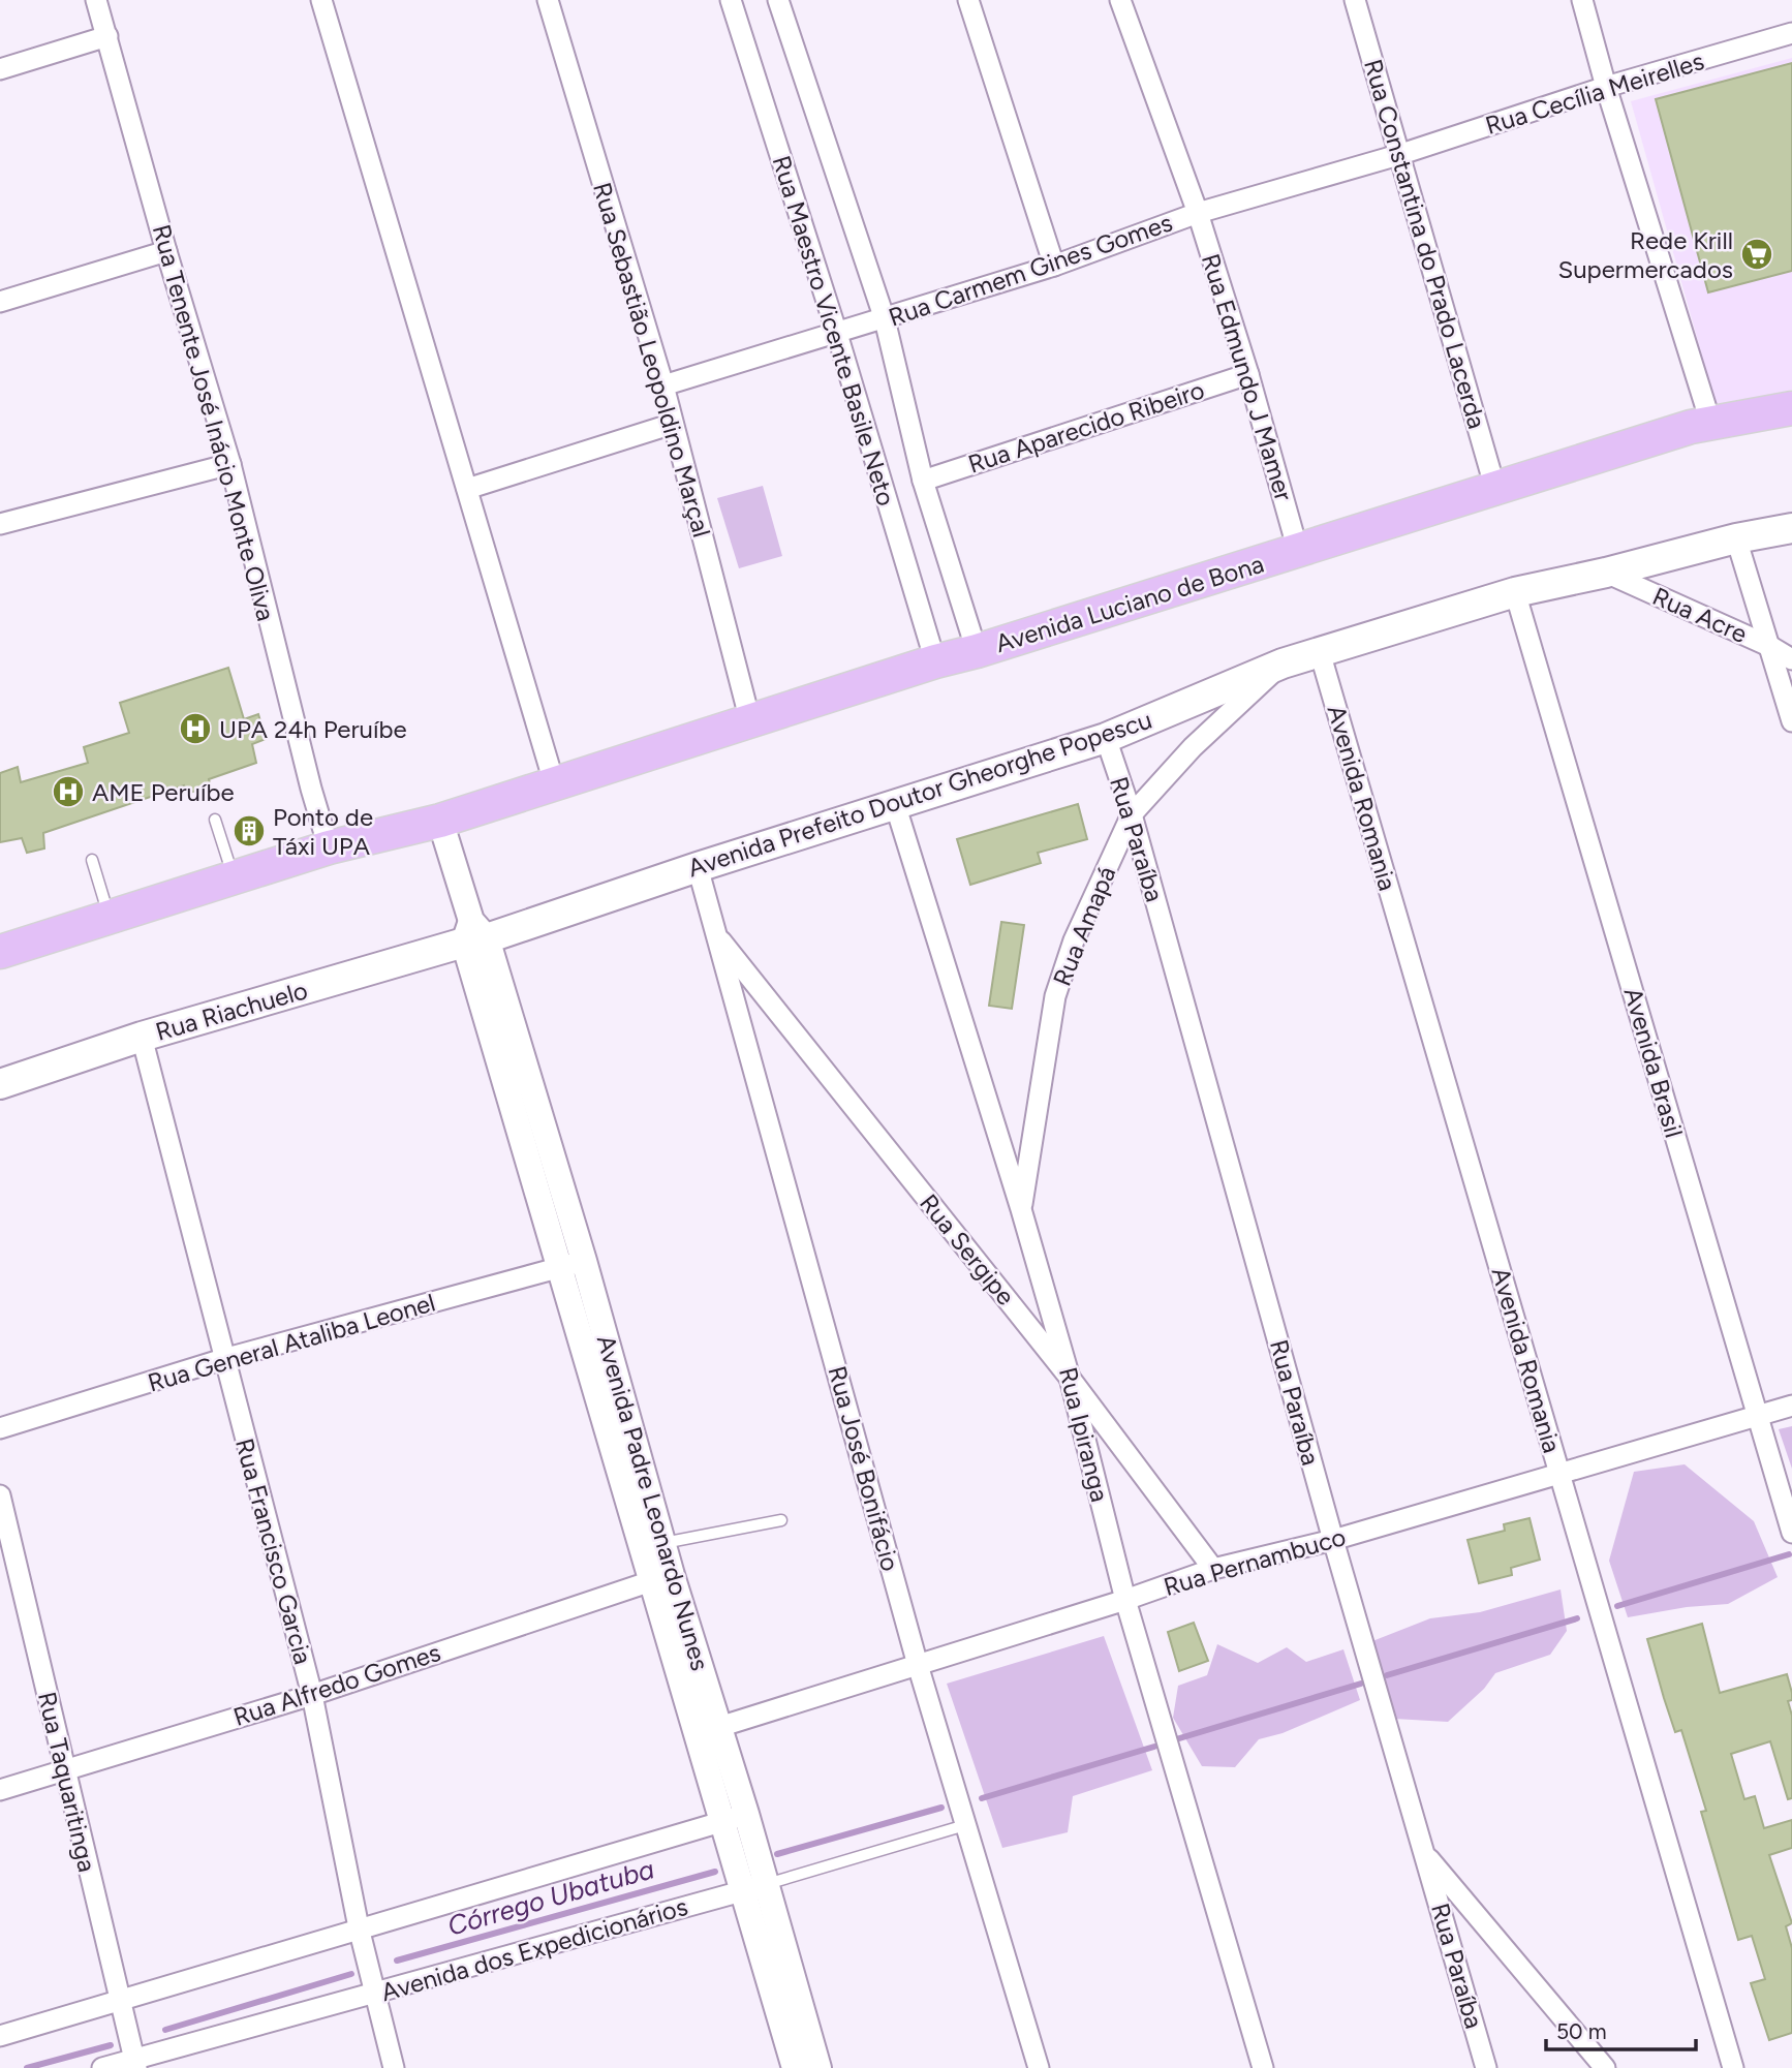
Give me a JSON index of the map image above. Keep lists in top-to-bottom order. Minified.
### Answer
{"streets":{"main road":["Avenida Luciano de Bona","Avenida Prefeito Doutor Gheorghe Popescu","Rua Riachuelo"],"street":["Rua Cecília Meirelles","Rua Constantina do Prado Lacerda","Rua Carmem Gines Gomes","Rua Maestro Vicente Basile Neto","Rua Sebastião Leopoldino Marçal","Rua Edmundo J Mamer","Rua Tenente José Inácio Monte Oliva","Rua Aparecido Ribeiro","Rua Acre","Avenida Romania","Rua Paraíba","Rua Amapá","Avenida Brasil","Rua Sergipe","Rua General Ataliba Leonel","Rua Ipiranga","Rua José Bonifácio","Avenida Padre Leonardo Nunes","Rua Francisco Garcia","Rua Pernambuco","Rua Alfredo Gomes","Rua Taquaritinga","Avenida dos Expedicionários"]},"crossings":[["Rua Cecília Meirelles","Rua Constantina do Prado Lacerda"],["Rua Cecília Meirelles","Rua Carmem Gines Gomes"],["Rua Constantina do Prado Lacerda","Rua Carmem Gines Gomes"],["Rua Constantina do Prado Lacerda","Avenida Luciano de Bona"],["Rua Carmem Gines Gomes","Rua Maestro Vicente Basile Neto"],["Rua Carmem Gines Gomes","Rua Sebastião Leopoldino Marçal"],["Rua Carmem Gines Gomes","Rua Edmundo J Mamer"],["Rua Maestro Vicente Basile Neto","Rua Aparecido Ribeiro"],["Rua Maestro Vicente Basile Neto","Avenida Luciano de Bona"],["Rua Sebastião Leopoldino Marçal","Avenida Luciano de Bona"],["Rua Edmundo J Mamer","Rua Aparecido Ribeiro"],["Rua Edmundo J Mamer","Avenida Luciano de Bona"],["Rua Tenente José Inácio Monte Oliva","Avenida Luciano de Bona"],["Rua Acre","Avenida Prefeito Doutor Gheorghe Popescu"],["Avenida Prefeito Doutor Gheorghe Popescu","Avenida Romania"],["Avenida Prefeito Doutor Gheorghe Popescu","Rua Paraíba"],["Avenida Prefeito Doutor Gheorghe Popescu","Rua Amapá"],["Avenida Prefeito Doutor Gheorghe Popescu","Rua Riachuelo"],["Avenida Prefeito Doutor Gheorghe Popescu","Avenida Brasil"],["Avenida Prefeito Doutor Gheorghe Popescu","Rua Ipiranga"],["Avenida Prefeito Doutor Gheorghe Popescu","Rua José Bonifácio"],["Avenida Prefeito Doutor Gheorghe Popescu","Avenida Padre Leonardo Nunes"],["Avenida Romania","Rua Pernambuco"],["Rua Paraíba","Rua Amapá"],["Rua Paraíba","Rua Pernambuco"],["Rua Amapá","Rua Ipiranga"],["Rua Riachuelo","Avenida Padre Leonardo Nunes"],["Rua Riachuelo","Rua Francisco Garcia"],["Avenida Brasil","Rua Pernambuco"],["Rua Sergipe","Rua Ipiranga"],["Rua Sergipe","Rua José Bonifácio"],["Rua Sergipe","Rua Pernambuco"],["Rua General Ataliba Leonel","Avenida Padre Leonardo Nunes"],["Rua General Ataliba Leonel","Rua Francisco Garcia"],["Rua Ipiranga","Rua Pernambuco"],["Rua José Bonifácio","Rua Pernambuco"],["Rua José Bonifácio","Avenida dos Expedicionários"],["Avenida Padre Leonardo Nunes","Rua Pernambuco"],["Avenida Padre Leonardo Nunes","Rua Alfredo Gomes"],["Avenida Padre Leonardo Nunes","Avenida dos Expedicionários"],["Rua Francisco Garcia","Rua Alfredo Gomes"],["Rua Francisco Garcia","Avenida dos Expedicionários"],["Rua Alfredo Gomes","Rua Taquaritinga"],["Rua Taquaritinga","Avenida dos Expedicionários"]],"water":["Córrego Ubatuba"],"places":{"supermarket":["Rede Krill Supermercados"],"hospital":["UPA 24h Peruíbe","AME Peruíbe"],"building":["Ponto de Táxi UPA"]},"scale_bar":"50 m"}
